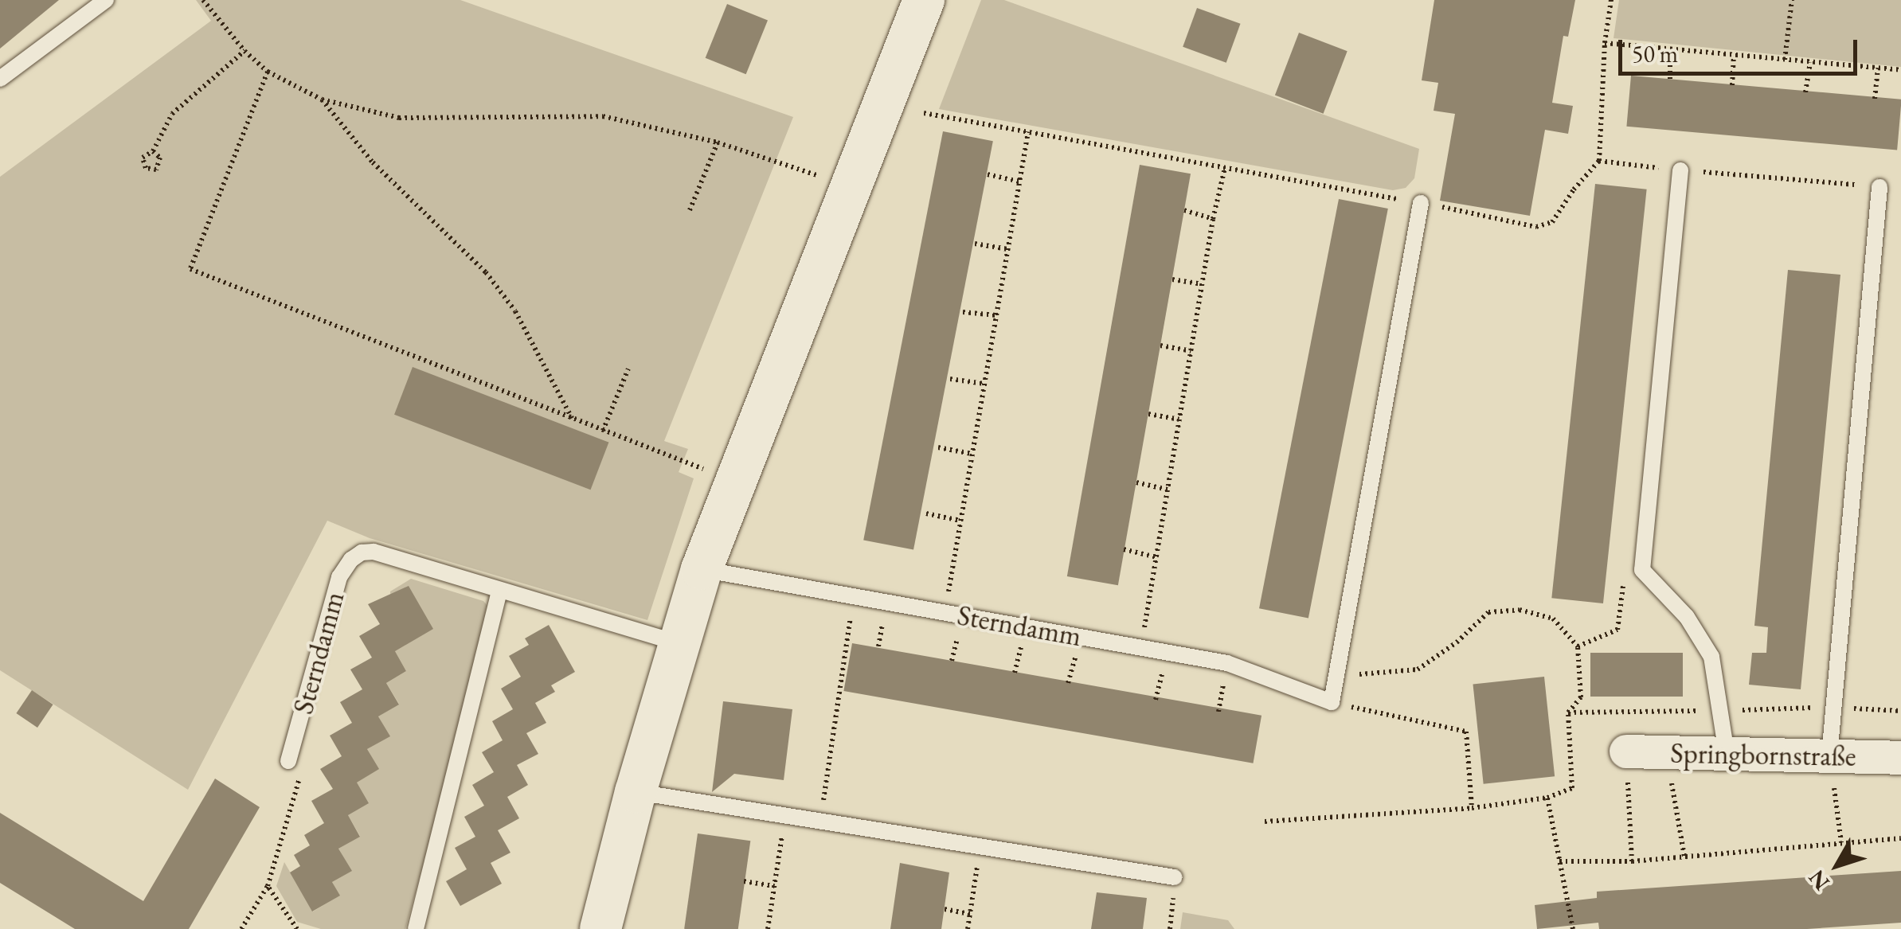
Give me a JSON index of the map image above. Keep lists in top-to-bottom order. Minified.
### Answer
{"streets":{"street":["Springbornstraße"],"lane":["Sterndamm"]},"scale_bar":"50 m","north":"bottom left"}
